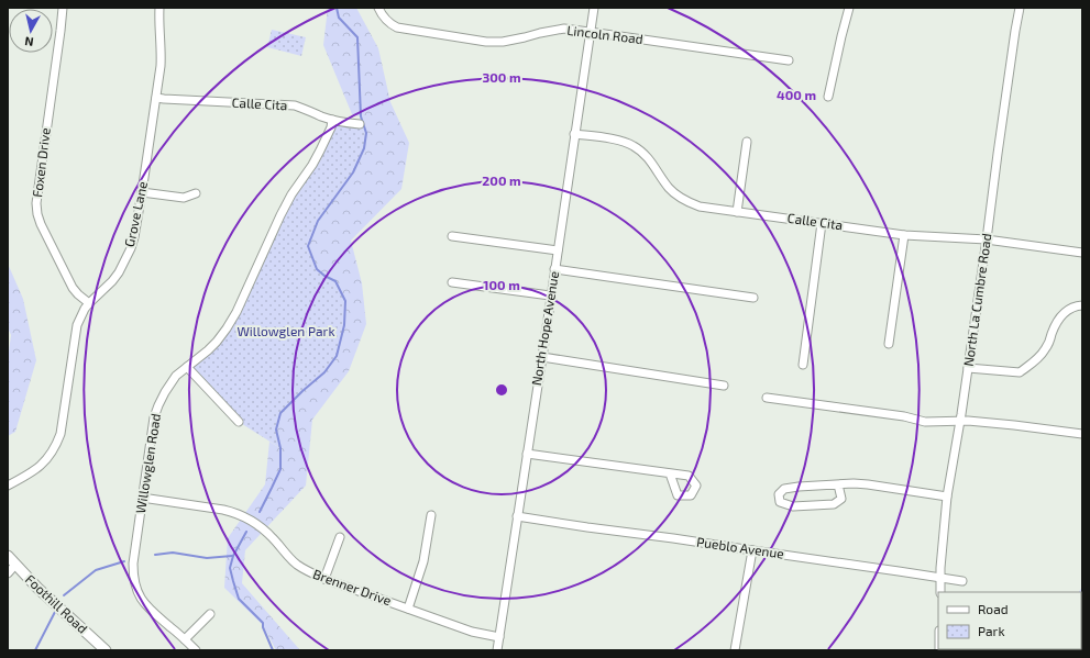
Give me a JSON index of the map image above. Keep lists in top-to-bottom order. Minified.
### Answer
{"streets":{"main road":["Foothill Road"],"street":["Lincoln Road","Calle Cita","Foxen Drive","Grove Lane","North La Cumbre Road","North Hope Avenue","Willowglen Road","Pueblo Avenue","Brenner Drive"]},"crossings":[["Lincoln Road","North Hope Avenue"],["Calle Cita","Grove Lane"],["Calle Cita","North La Cumbre Road"],["Calle Cita","North Hope Avenue"],["Calle Cita","Willowglen Road"],["Foxen Drive","Grove Lane"],["North La Cumbre Road","Pueblo Avenue"],["North Hope Avenue","Pueblo Avenue"],["North Hope Avenue","Brenner Drive"],["Willowglen Road","Brenner Drive"]],"parks":["Willowglen Park"],"legend":["Road","Park"],"north":"bottom","rings":["300 m","400 m","200 m","100 m"]}
